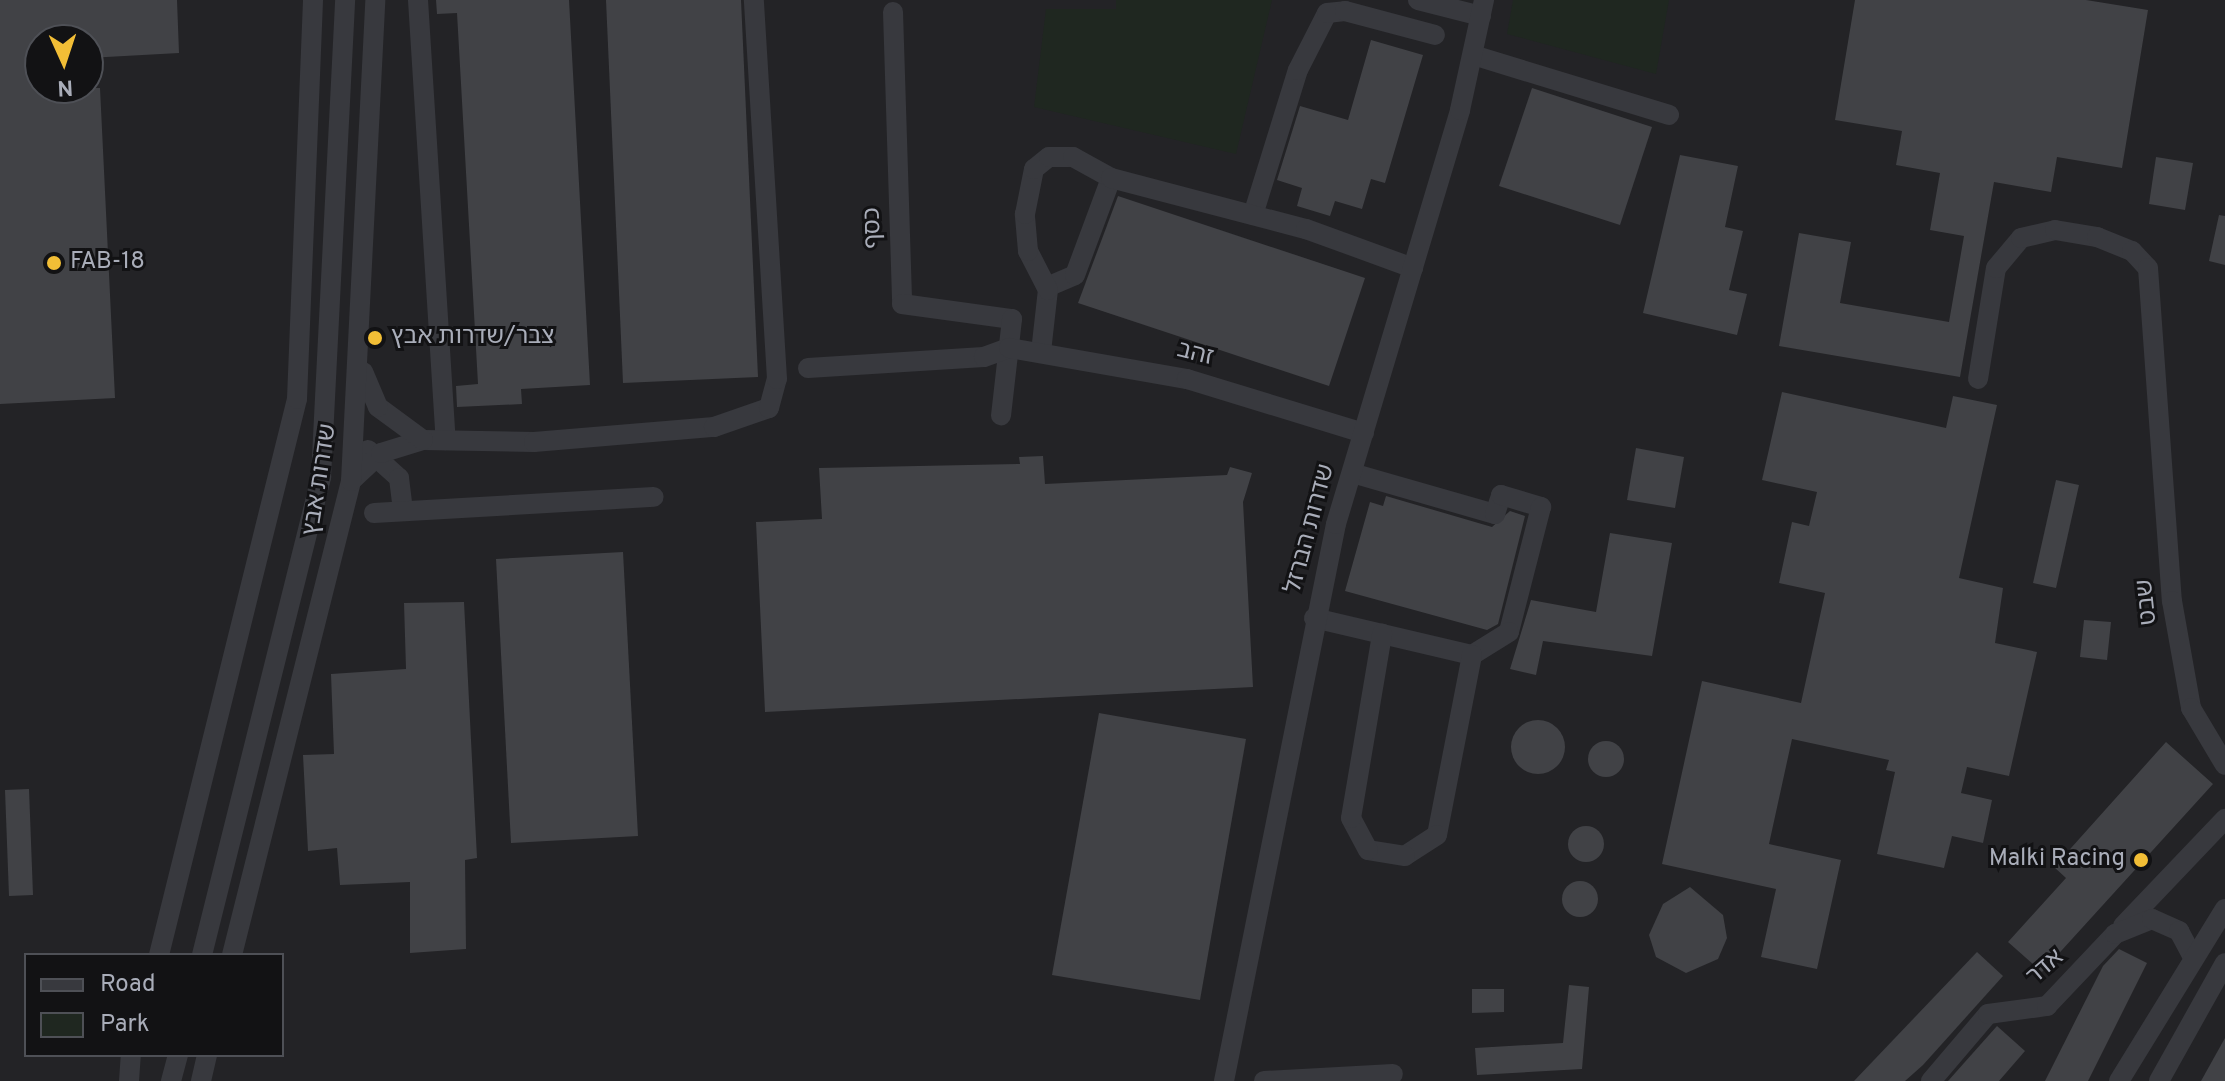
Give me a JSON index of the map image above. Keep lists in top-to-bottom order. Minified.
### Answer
{"streets":{"street":["כסף","זהב","שדרות אבץ","שדרות הברזל","שבט","אדר"]},"crossings":[["כסף","זהב"],["זהב","שדרות הברזל"]],"places":["FAB-18","צבר/שדרות אבץ","Malki Racing"],"legend":["Road","Park"],"north":"bottom"}
